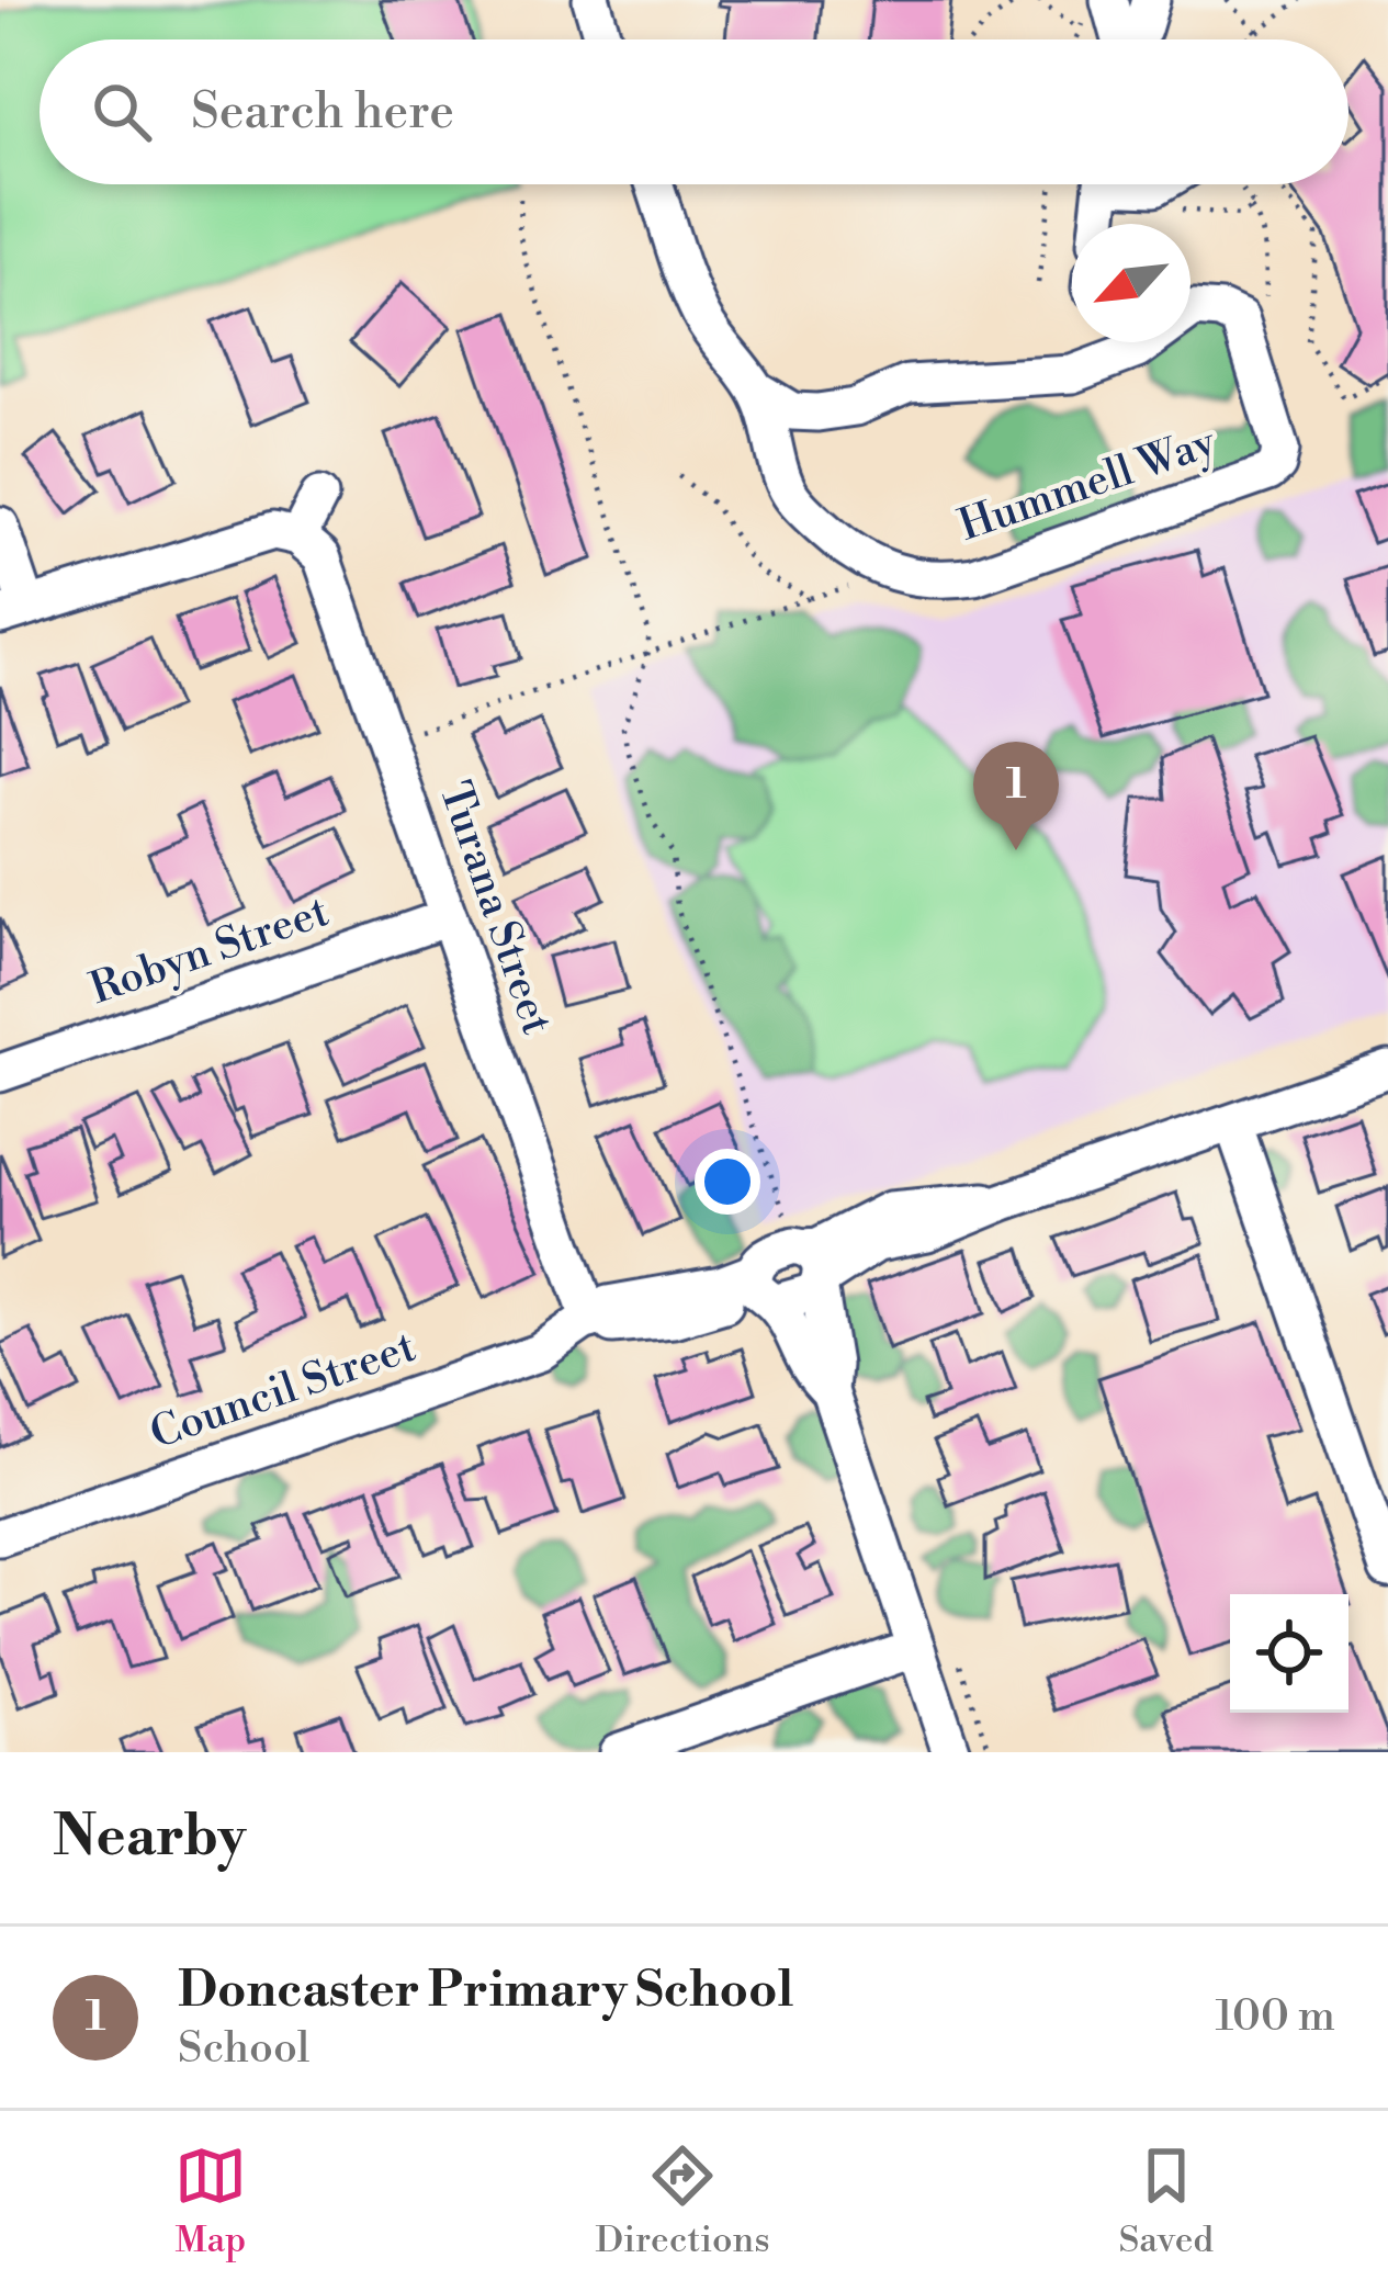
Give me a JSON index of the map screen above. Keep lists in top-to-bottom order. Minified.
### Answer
{"streets":{"street":["Hummell Way","Turana Street","Robyn Street","Council Street"]},"crossings":[["Turana Street","Robyn Street"],["Turana Street","Council Street"]],"north":"bottom left","page":{"search":"Search here","pins":"1","heading":"Nearby","list":[{"mark":"1","name":"Doncaster Primary School","note":"School","value":"100 m"}],"nav":["Map","Directions","Saved"]}}
